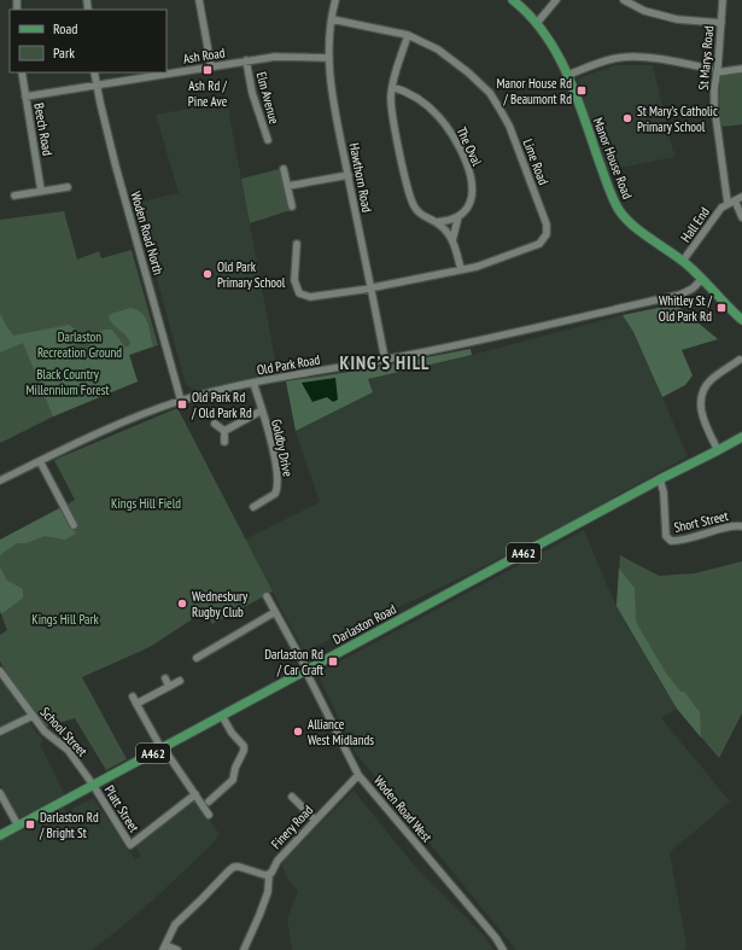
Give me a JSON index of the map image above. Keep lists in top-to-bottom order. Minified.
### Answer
{"streets":{"main road":["Manor House Road","A462","Darlaston Road"],"street":["Ash Road","St Marys Road","Elm Avenue","Beech Road","The Oval","Lime Road","Hawthorn Road","Hall End","Woden Road North","Old Park Road","Goldby Drive","Short Street","School Street","Platt Street","Woden Road West","Finery Road"]},"crossings":[["Ash Road","Elm Avenue"],["Ash Road","Beech Road"],["Ash Road","Hawthorn Road"],["Ash Road","Woden Road North"],["St Marys Road","Hall End"],["Manor House Road","Hall End"],["Manor House Road","Old Park Road"],["Lime Road","Hawthorn Road"],["Hawthorn Road","Old Park Road"],["Woden Road North","Old Park Road"],["Old Park Road","Goldby Drive"],["Short Street","Darlaston Road"],["Darlaston Road","School Street"],["Darlaston Road","Platt Street"],["Darlaston Road","Woden Road West"],["School Street","Platt Street"],["Woden Road West","Finery Road"]],"districts":["KING’S HILL"],"parks":["Darlaston Recreation Ground","Black Country Millennium Forest","Kings Hill Field","Kings Hill Park"],"places":{"transit":["Ash Rd / Pine Ave","Manor House Rd / Beaumont Rd","Whitley St / Old Park Rd","Old Park Rd / Old Park Rd","Darlaston Rd / Car Craft","Darlaston Rd / Bright St"],"other":["St Mary's Catholic Primary School","Old Park Primary School","Wednesbury Rugby Club","Alliance West Midlands"]},"legend":["Road","Park"]}
